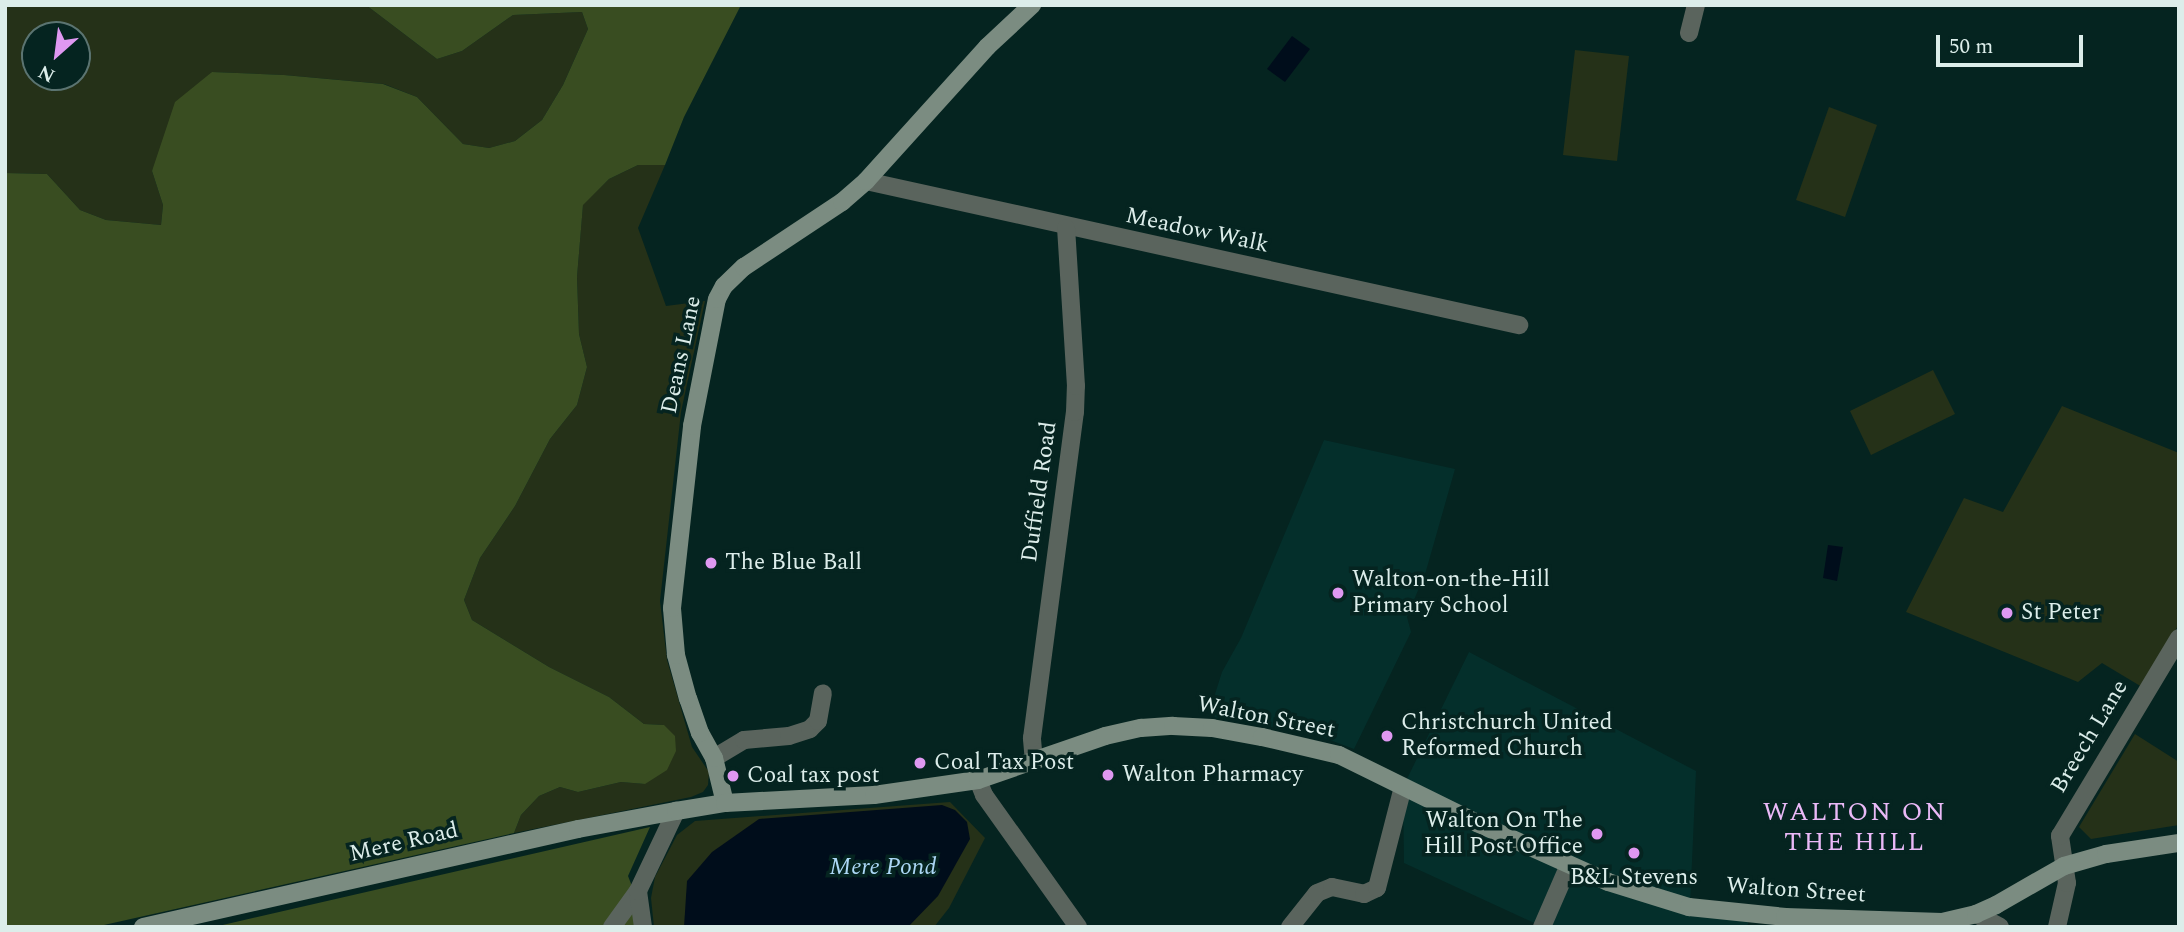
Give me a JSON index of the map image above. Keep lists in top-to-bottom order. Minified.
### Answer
{"streets":{"main road":["Deans Lane","Walton Street","Mere Road"],"street":["Meadow Walk","Duffield Road","Breech Lane"]},"crossings":[["Meadow Walk","Deans Lane"],["Meadow Walk","Duffield Road"],["Deans Lane","Walton Street"],["Duffield Road","Walton Street"],["Walton Street","Breech Lane"],["Walton Street","Mere Road"]],"districts":["WALTON ON THE HILL"],"water":["Mere Pond"],"places":["The Blue Ball","Walton-on-the-Hill Primary School","St Peter","Christchurch United Reformed Church","Coal Tax Post","Walton Pharmacy","Coal tax post","Walton On The Hill Post Office","B&L Stevens"],"scale_bar":"50 m","north":"bottom left"}
